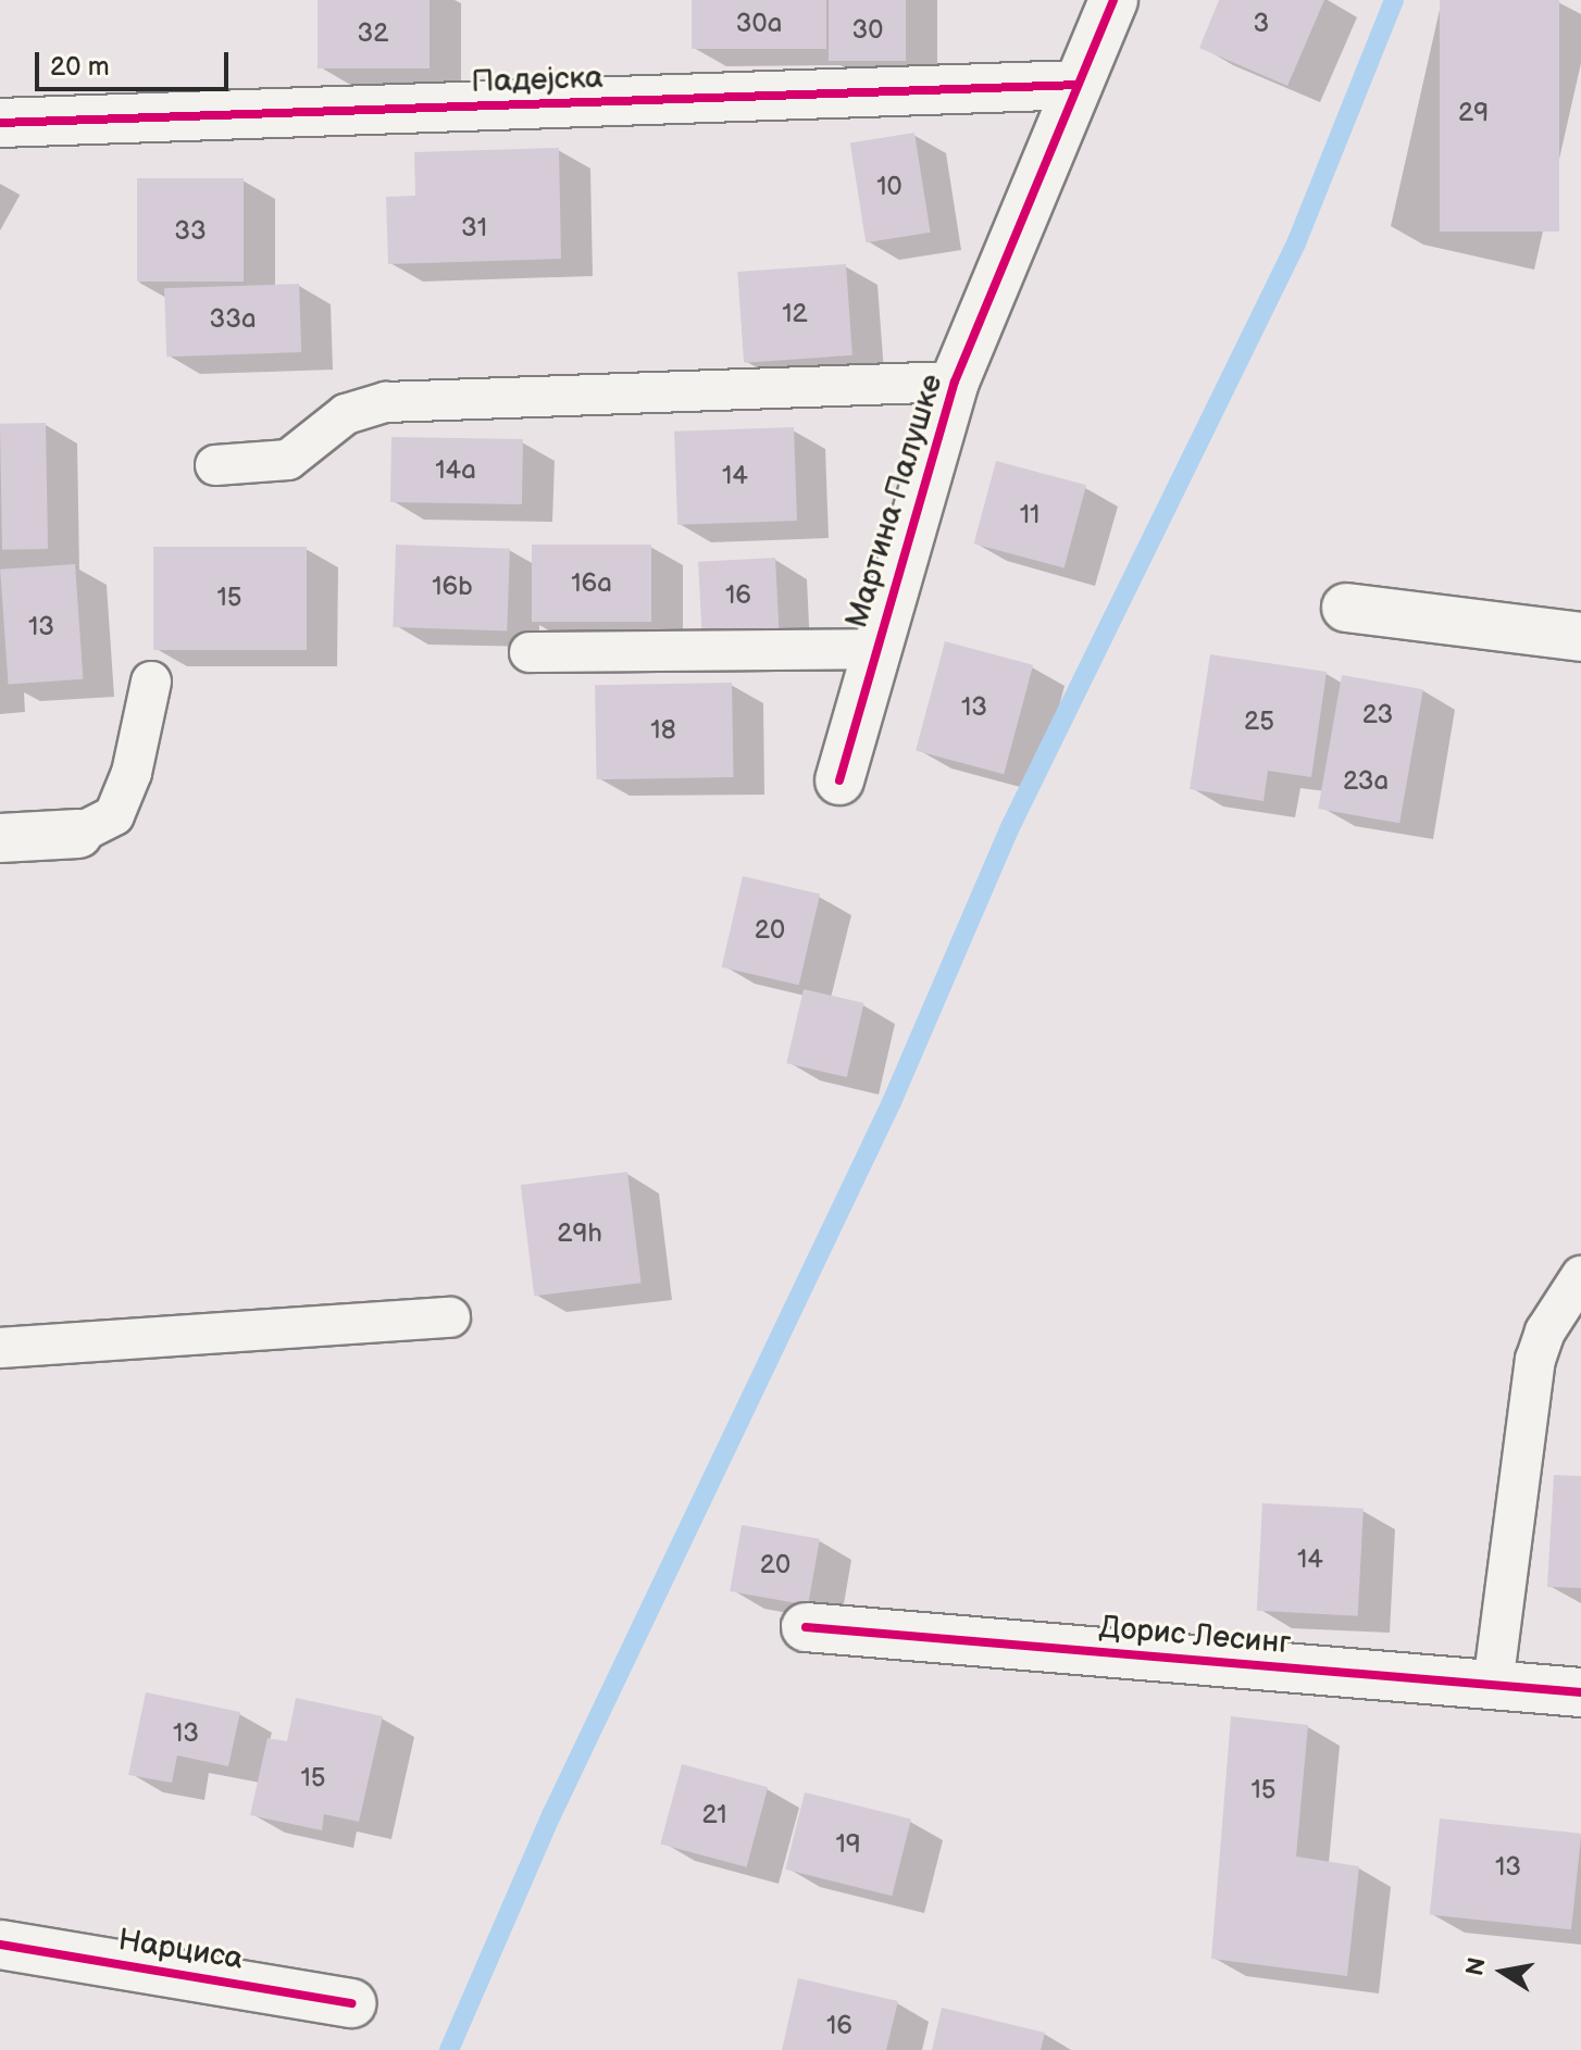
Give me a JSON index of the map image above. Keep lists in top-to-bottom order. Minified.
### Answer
{"streets":{"street":["Падејска","Мартина Палушке","Дорис Лесинг","Нарциса"]},"crossings":[["Падејска","Мартина Палушке"]],"house_numbers":["30a","3","30","32","29","10","31","33","12","33a","14a","14","11","16a","16b","16","15","13","13","23","25","18","23a","20","29h","14","20","13","15","15","21","19","13","16"],"scale_bar":"20 m","north":"left"}
